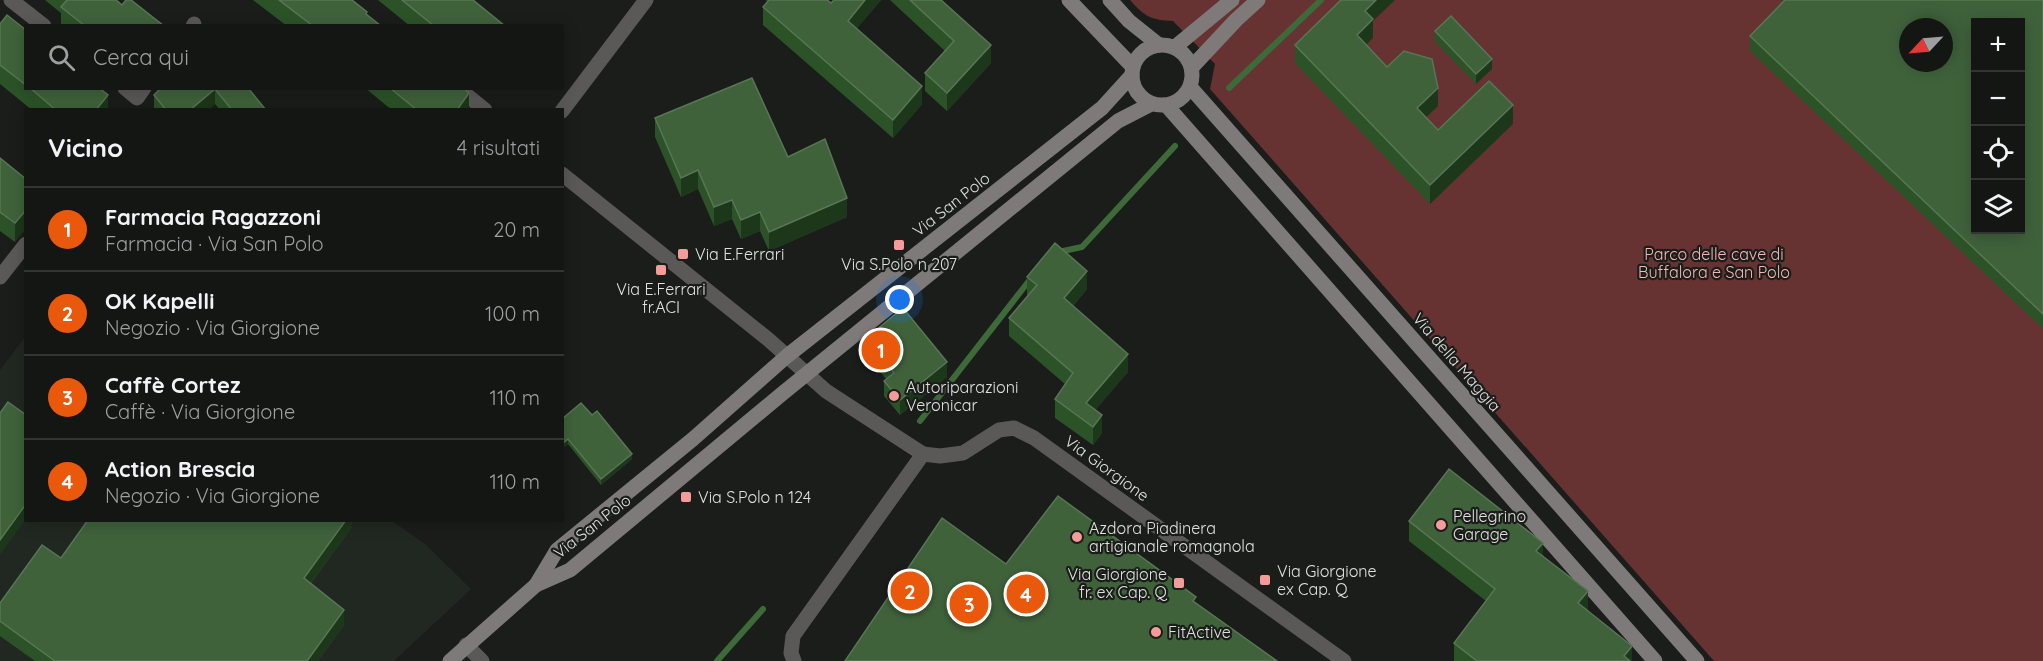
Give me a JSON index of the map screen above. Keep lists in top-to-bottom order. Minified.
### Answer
{"streets":{"main road":["Via San Polo","Via della Maggia"],"street":["Via Giorgione"]},"crossings":[["Via San Polo","Via della Maggia"]],"parks":["Parco delle cave di Buffalora e San Polo"],"places":{"transit":["Via S.Polo n 207","Via E.Ferrari","Via E.Ferrari fr.ACI","Via S.Polo n 124","Via Giorgione ex Cap. Q","Via Giorgione fr. ex Cap. Q"],"other":["Autoriparazioni Veronicar","Pellegrino Garage","Azdora Piadinera artigianale romagnola","FitActive"]},"north":"bottom left","page":{"map_buttons":["+","−"],"search":"Cerca qui","heading":["Vicino","4 risultati"],"list":[{"mark":"1","name":"Farmacia Ragazzoni","note":"Farmacia · Via San Polo","value":"20 m"},{"mark":"2","name":"OK Kapelli","note":"Negozio · Via Giorgione","value":"100 m"},{"mark":"3","name":"Caffè Cortez","note":"Caffè · Via Giorgione","value":"110 m"},{"mark":"4","name":"Action Brescia","note":"Negozio · Via Giorgione","value":"110 m"}],"pins":["1","2","4","3"]}}
